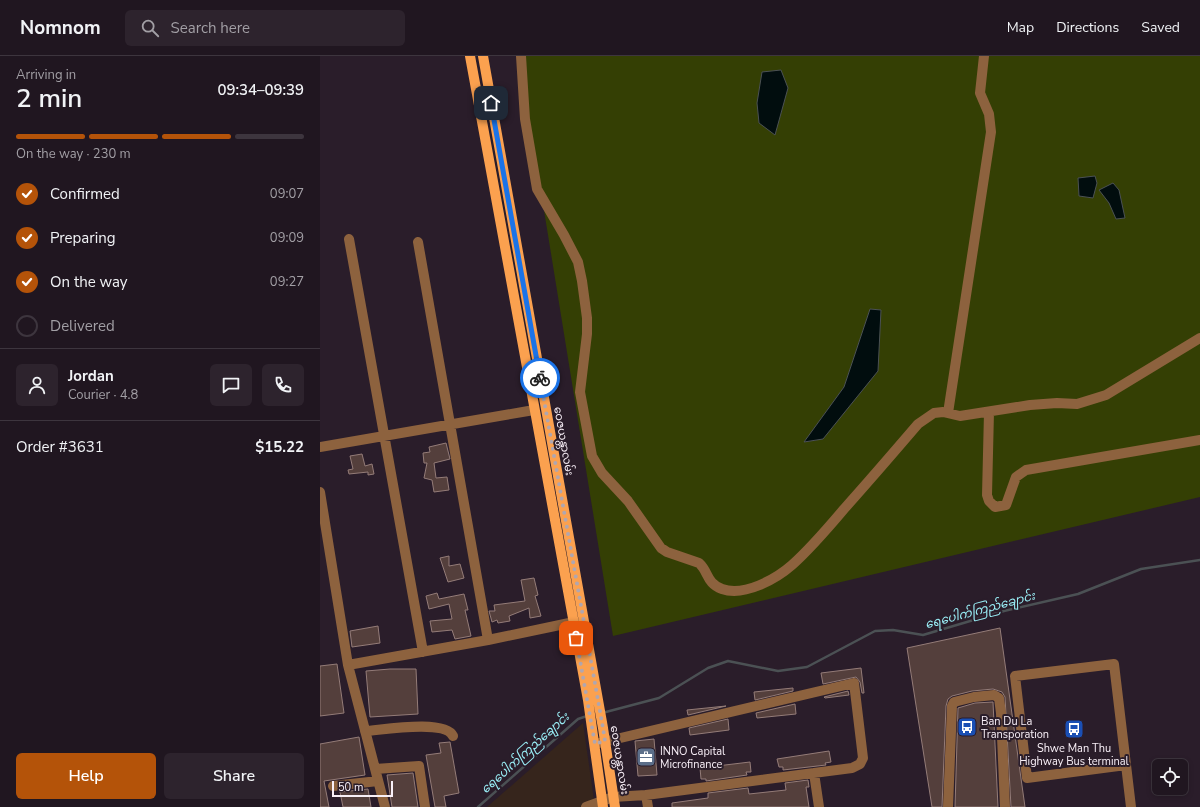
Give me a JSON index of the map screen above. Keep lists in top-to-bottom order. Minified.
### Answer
{"streets":{"main road":["ဝေဇယန္တာလမ်း"]},"water":["ရေပေါက်ကြည်ချောင်း"],"places":{"bus stop":["Ban Du La Transporation","Shwe Man Thu Highway Bus terminal"],"office":["INNO Capital Microfinance"]},"scale_bar":"50 m","page":{"header":"Nomnom","search":"Search here","nav":["Map","Directions","Saved"],"heading":["2 min","Arriving in","09:34–09:39"],"panel":["Jordan","Courier · 4.8","Order #3631","$15.22"],"bar":"On the way · 230 m","list":[["Confirmed","09:07"],["Preparing","09:09"],["On the way","09:27"],"Delivered"],"buttons":["Help","Share"],"scale":"50 m"}}
